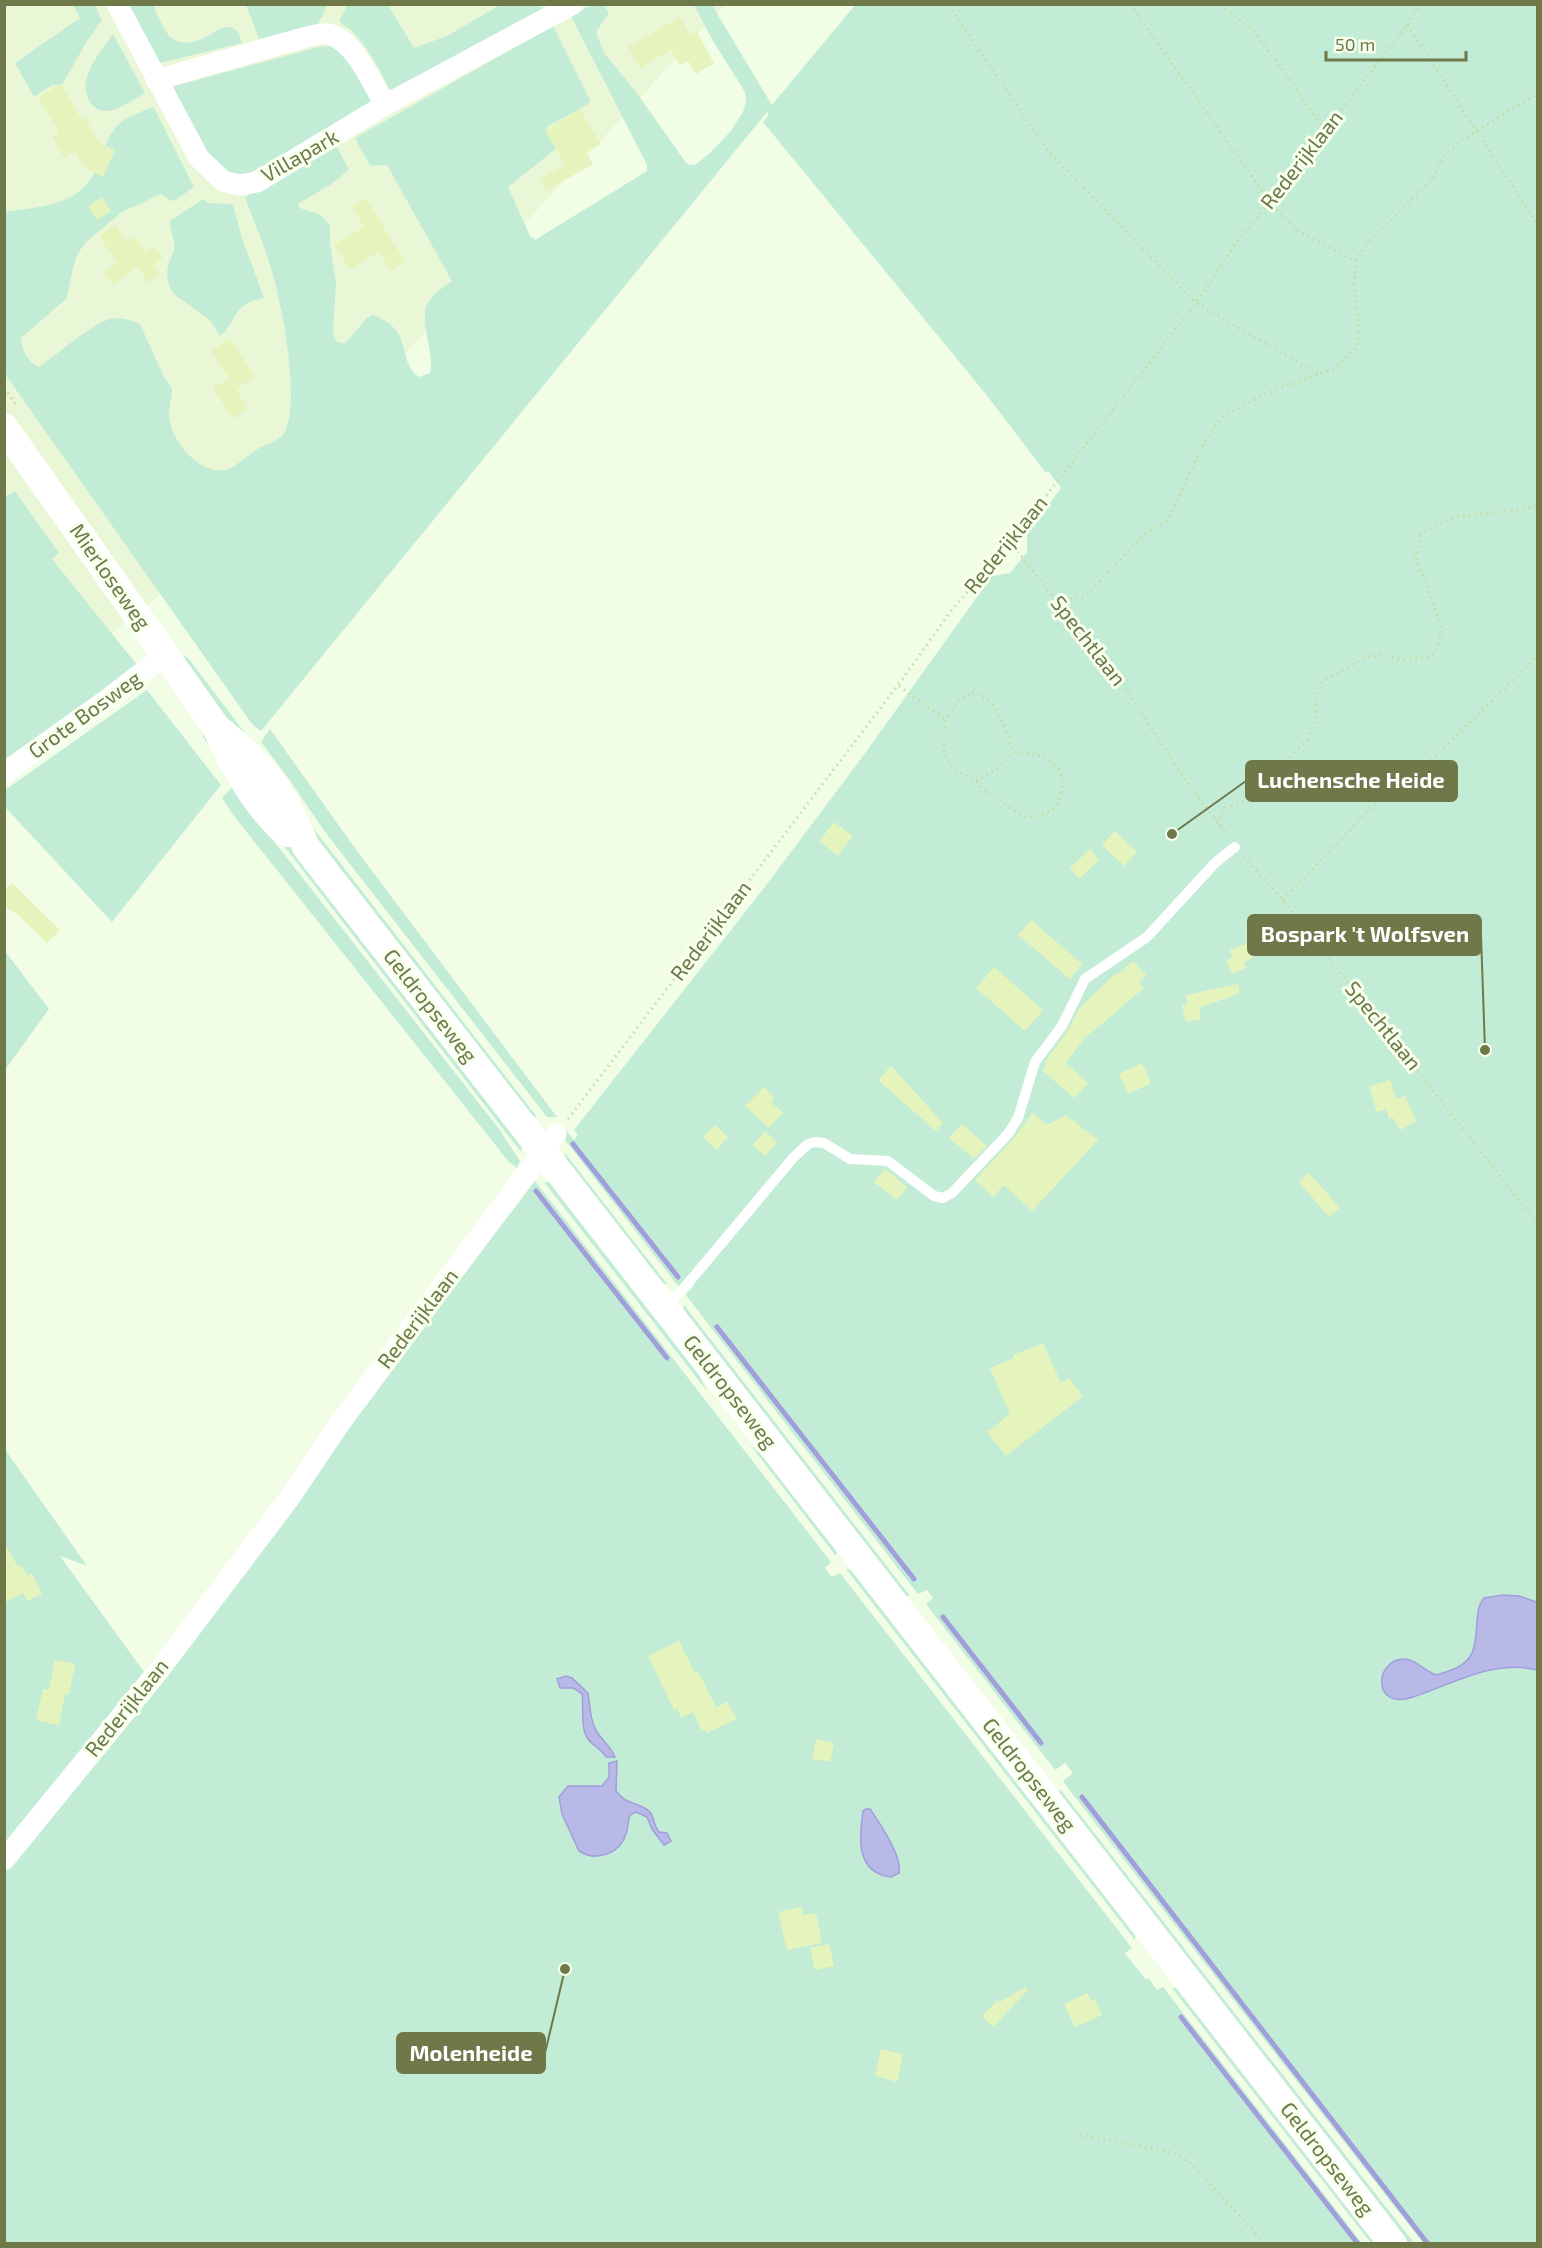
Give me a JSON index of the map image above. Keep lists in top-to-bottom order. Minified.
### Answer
{"streets":{"main road":["Mierloseweg","Geldropseweg"],"street":["Villapark","Rederijklaan","Grote Bosweg"],"path":["Spechtlaan"]},"crossings":[["Rederijklaan","Spechtlaan"],["Rederijklaan","Geldropseweg"],["Mierloseweg","Grote Bosweg"],["Mierloseweg","Geldropseweg"]],"places":["Luchensche Heide","Bospark 't Wolfsven","Molenheide"],"scale_bar":"50 m"}
